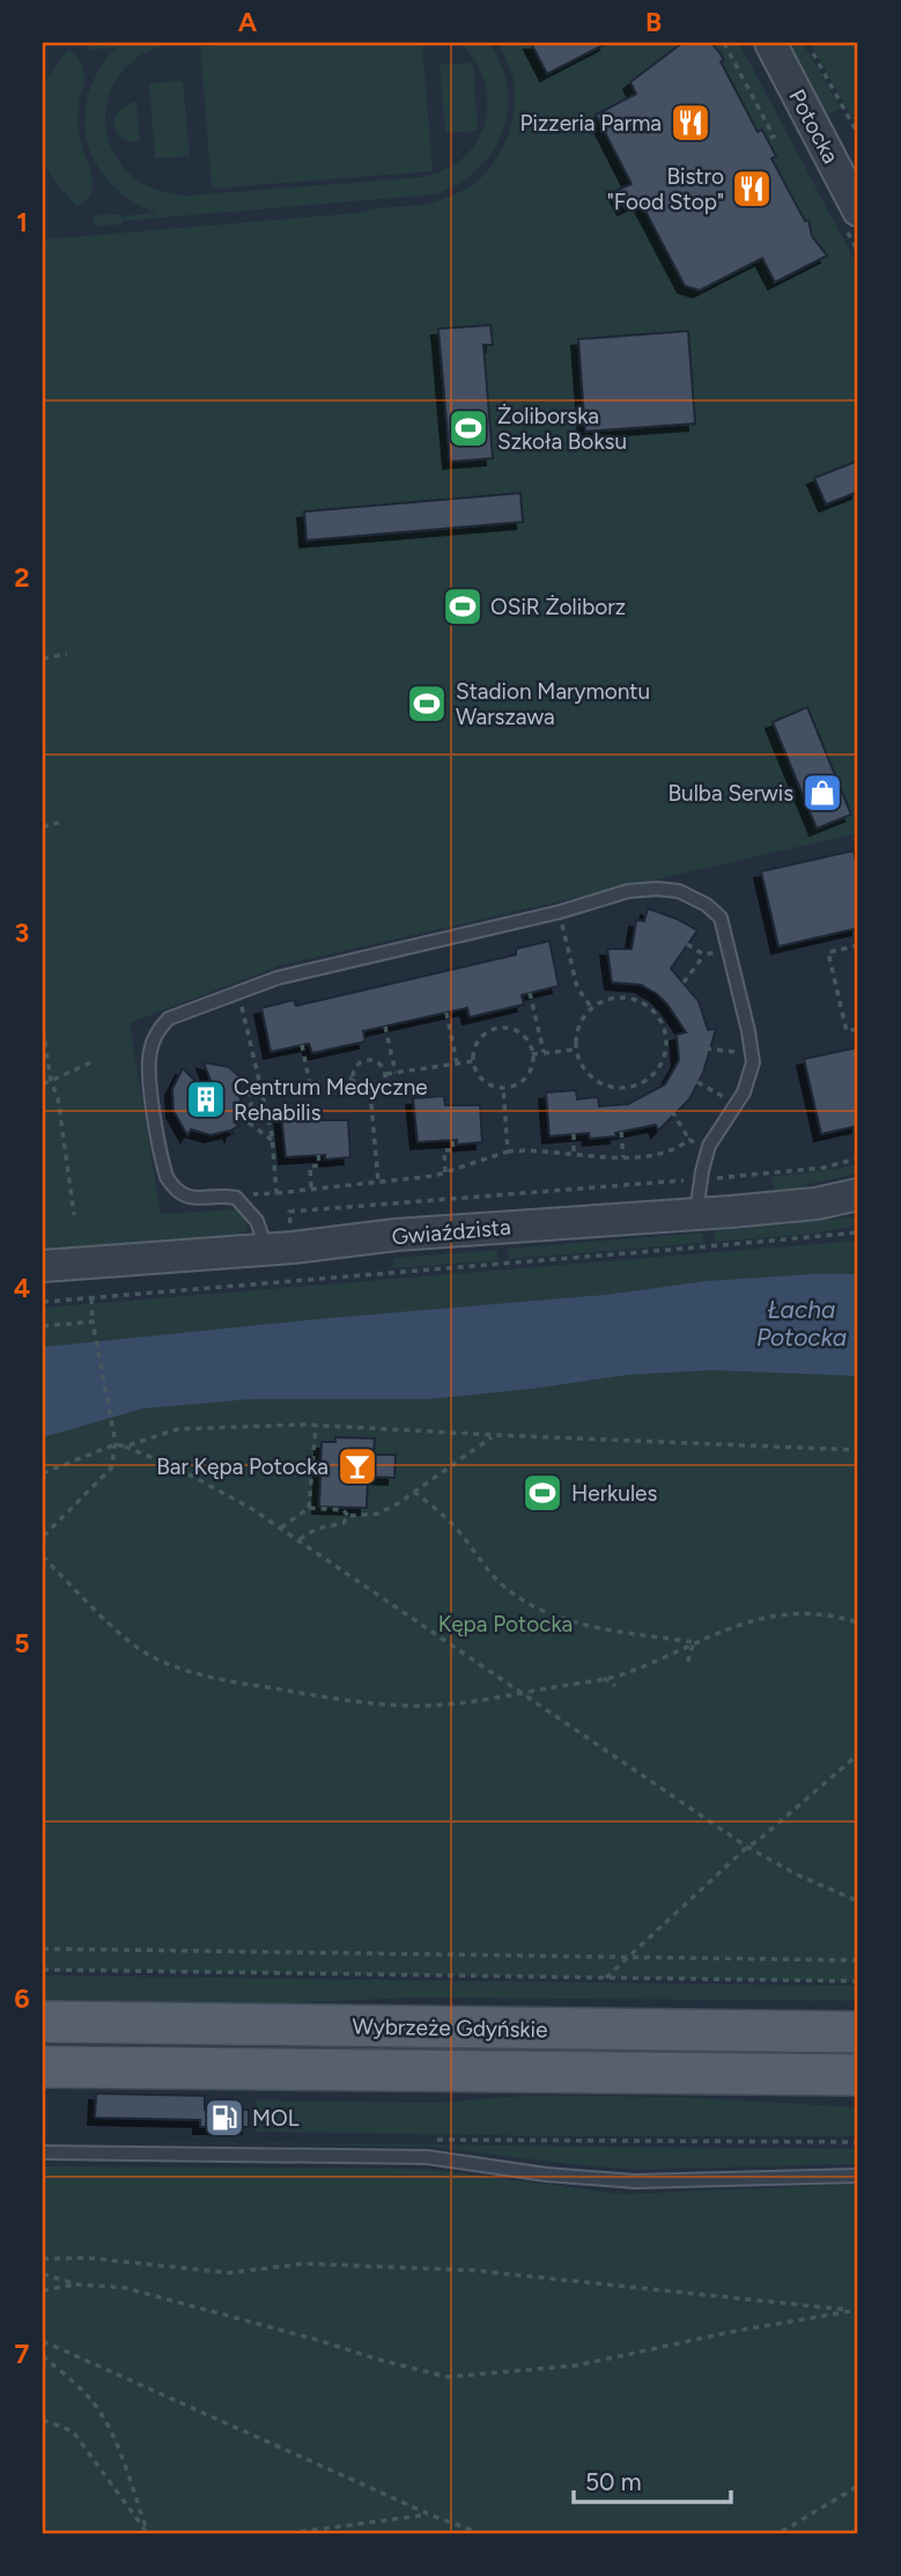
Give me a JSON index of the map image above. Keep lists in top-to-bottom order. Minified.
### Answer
{"streets":{"main road":["Wybrzeże Gdyńskie"],"street":["Potocka","Gwiaździsta"]},"water":["Łacha Potocka"],"parks":["Kępa Potocka"],"places":{"restaurant":["Pizzeria Parma","Bistro \"Food Stop\""],"sports":["Żoliborska Szkoła Boksu","OSiR Żoliborz","Stadion Marymontu Warszawa","Herkules"],"shop":["Bulba Serwis"],"building":["Centrum Medyczne Rehabilis"],"bar":["Bar Kępa Potocka"],"fuel station":["MOL"]},"scale_bar":"50 m","grid":{"columns":["A","B"],"rows":["1","2","3","4","5","6","7"]}}
